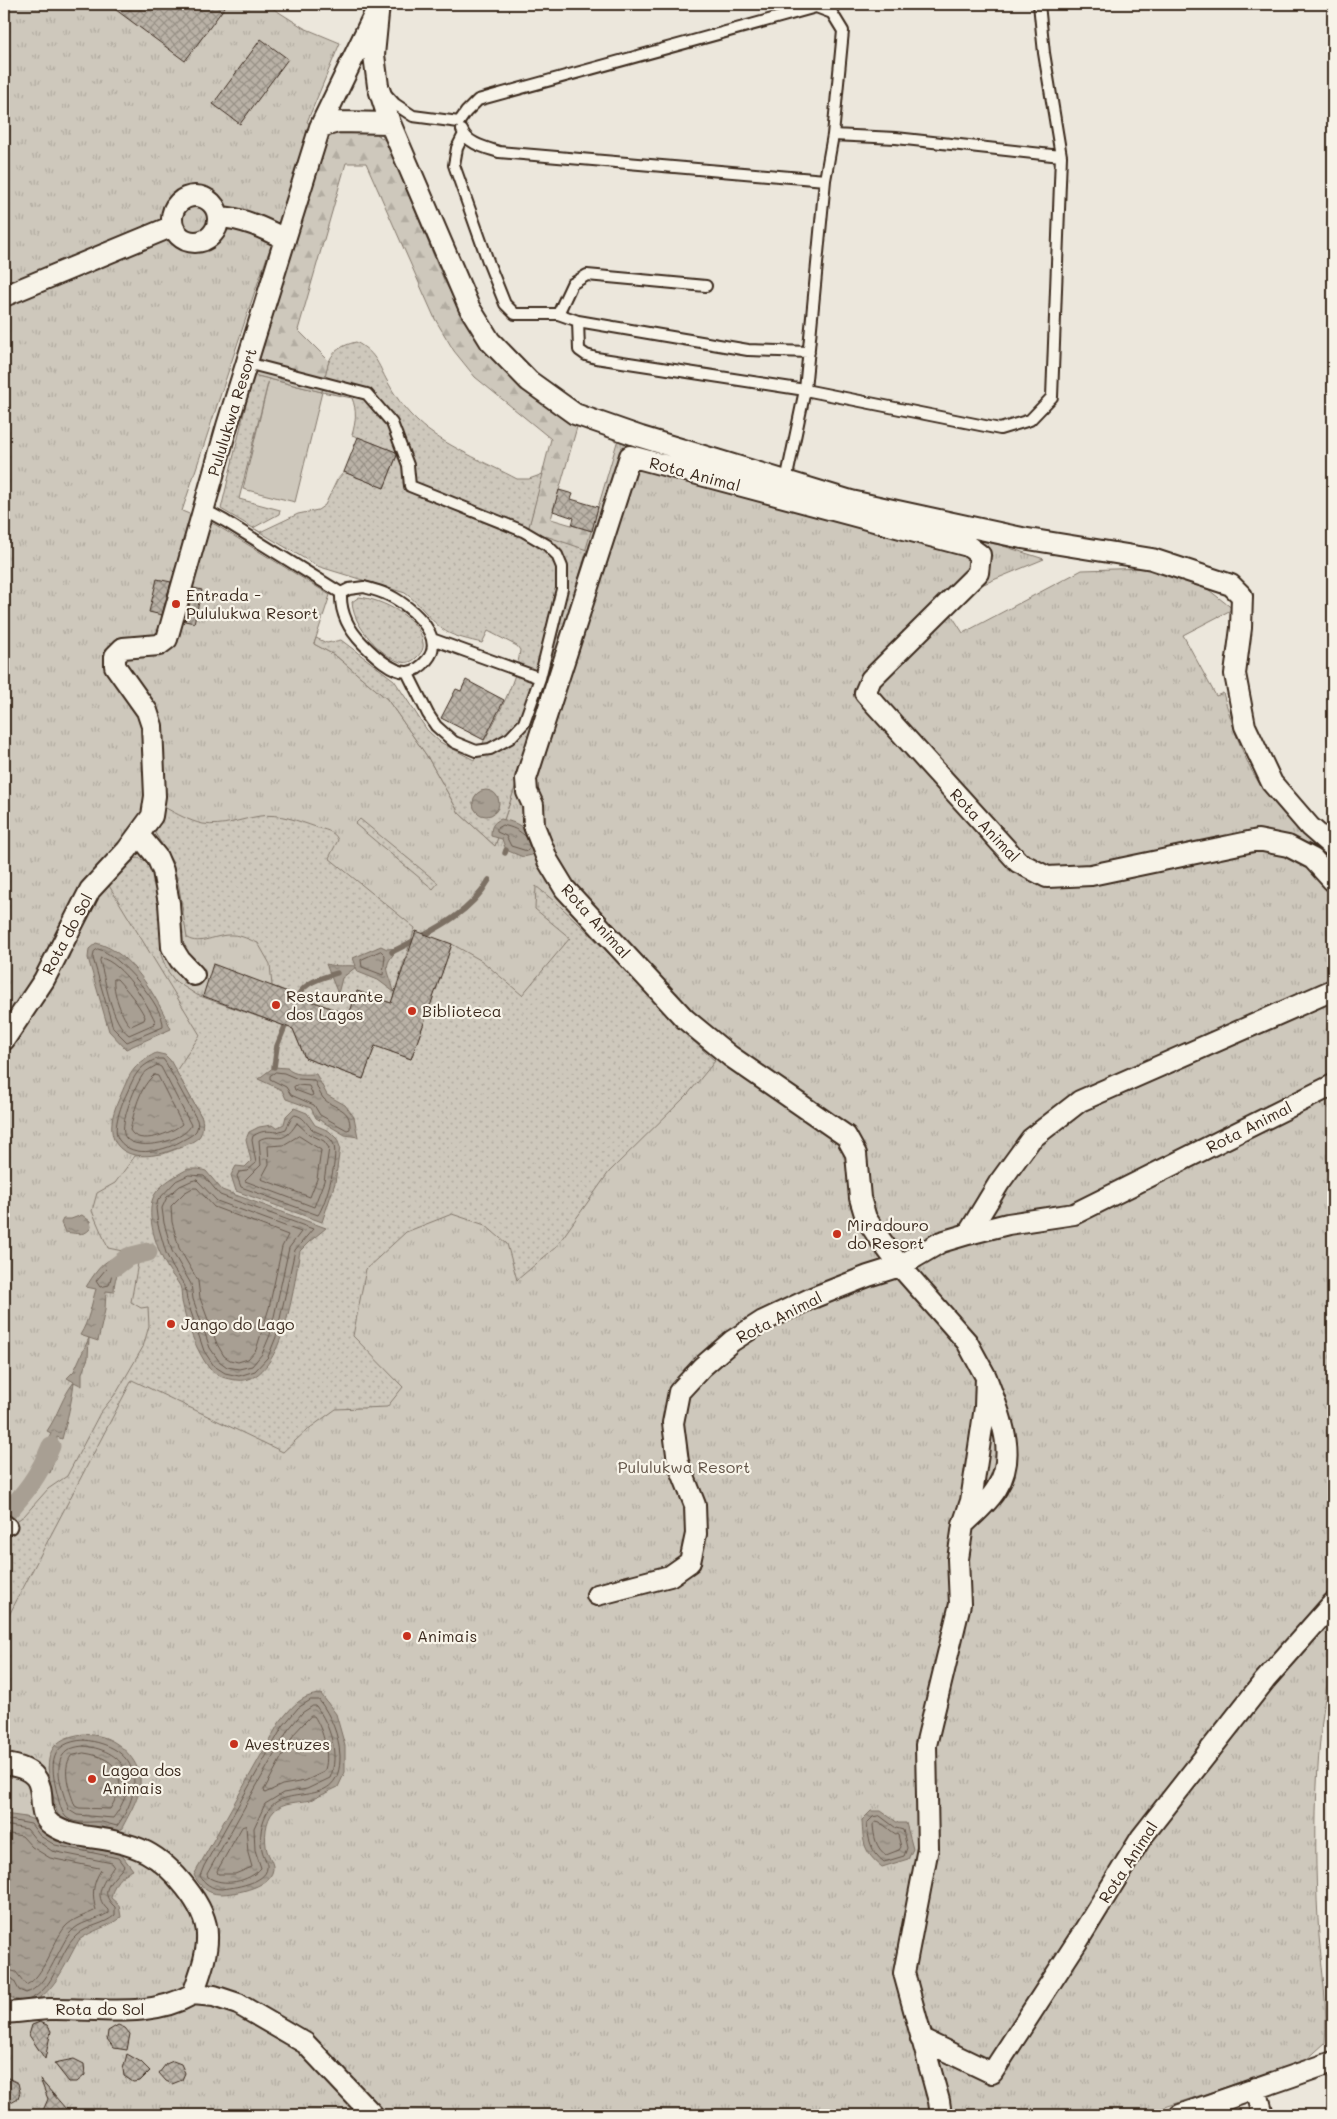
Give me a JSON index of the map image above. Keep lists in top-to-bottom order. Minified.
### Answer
{"streets":{"street":["Pululukwa Resort","Rota Animal","Rota do Sol"]},"crossings":[["Pululukwa Resort","Rota do Sol"]],"parks":["Pululukwa Resort"],"places":["Entrada - Pululukwa Resort","Restaurante dos Lagos","Biblioteca","Miradouro do Resort","Jango do Lago","Animais","Avestruzes","Lagoa dos Animais"]}
